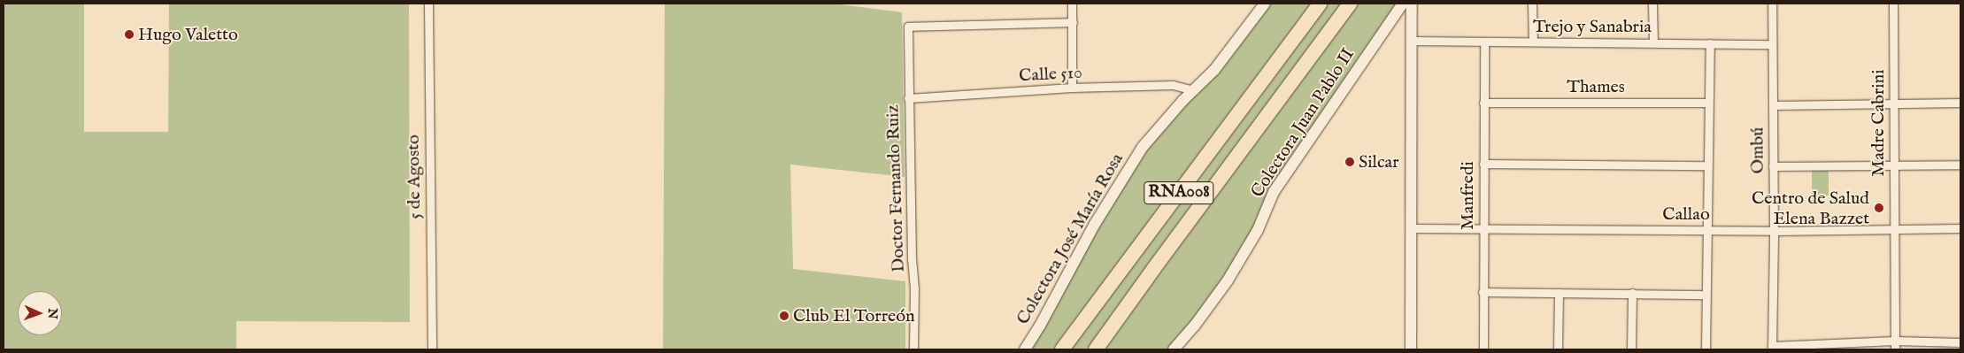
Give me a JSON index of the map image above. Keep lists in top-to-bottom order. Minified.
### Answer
{"streets":{"highway":["RNA008"],"main road":["Colectora Juan Pablo II","Colectora José María Rosa"],"street":["Trejo y Sanabria","Calle 510","Thames","Madre Cabrini","Ombú","5 de Agosto","Doctor Fernando Ruiz","Manfredi","Callao"]},"crossings":[["Trejo y Sanabria","Ombú"],["Trejo y Sanabria","Manfredi"],["Calle 510","Doctor Fernando Ruiz"],["Calle 510","Colectora José María Rosa"],["Thames","Manfredi"],["Madre Cabrini","Callao"],["Ombú","Callao"],["Manfredi","Callao"]],"places":["Hugo Valetto","Silcar","Centro de Salud Elena Bazzet","Club El Torreón"],"north":"right"}
